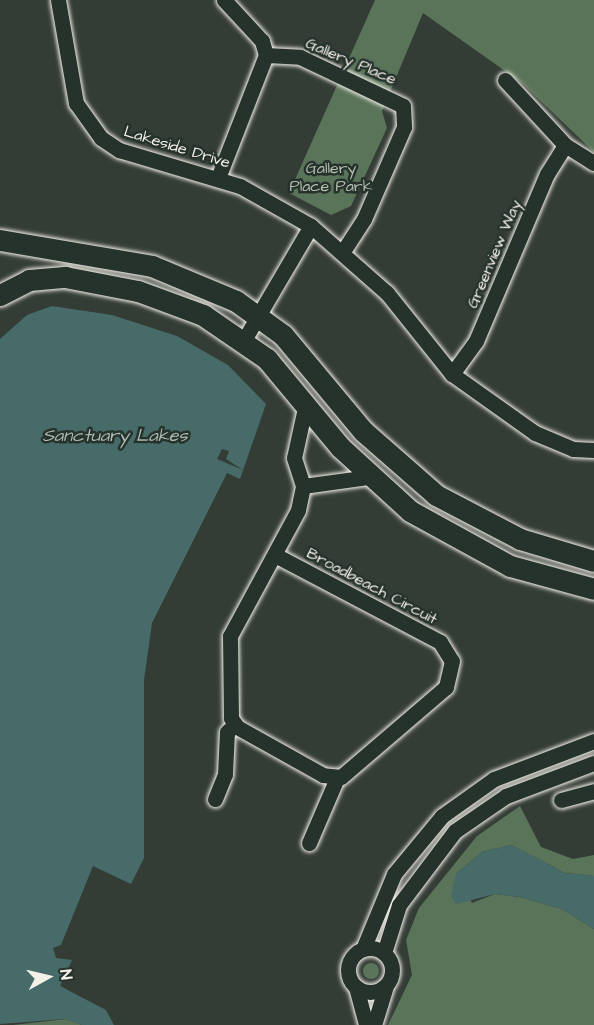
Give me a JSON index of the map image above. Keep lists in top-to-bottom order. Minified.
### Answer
{"streets":{"street":["Gallery Place","Lakeside Drive","Greenview Way","Broadbeach Circuit"]},"crossings":[["Gallery Place","Lakeside Drive"],["Lakeside Drive","Greenview Way"]],"water":["Sanctuary Lakes"],"parks":["Gallery Place Park"],"north":"right"}
